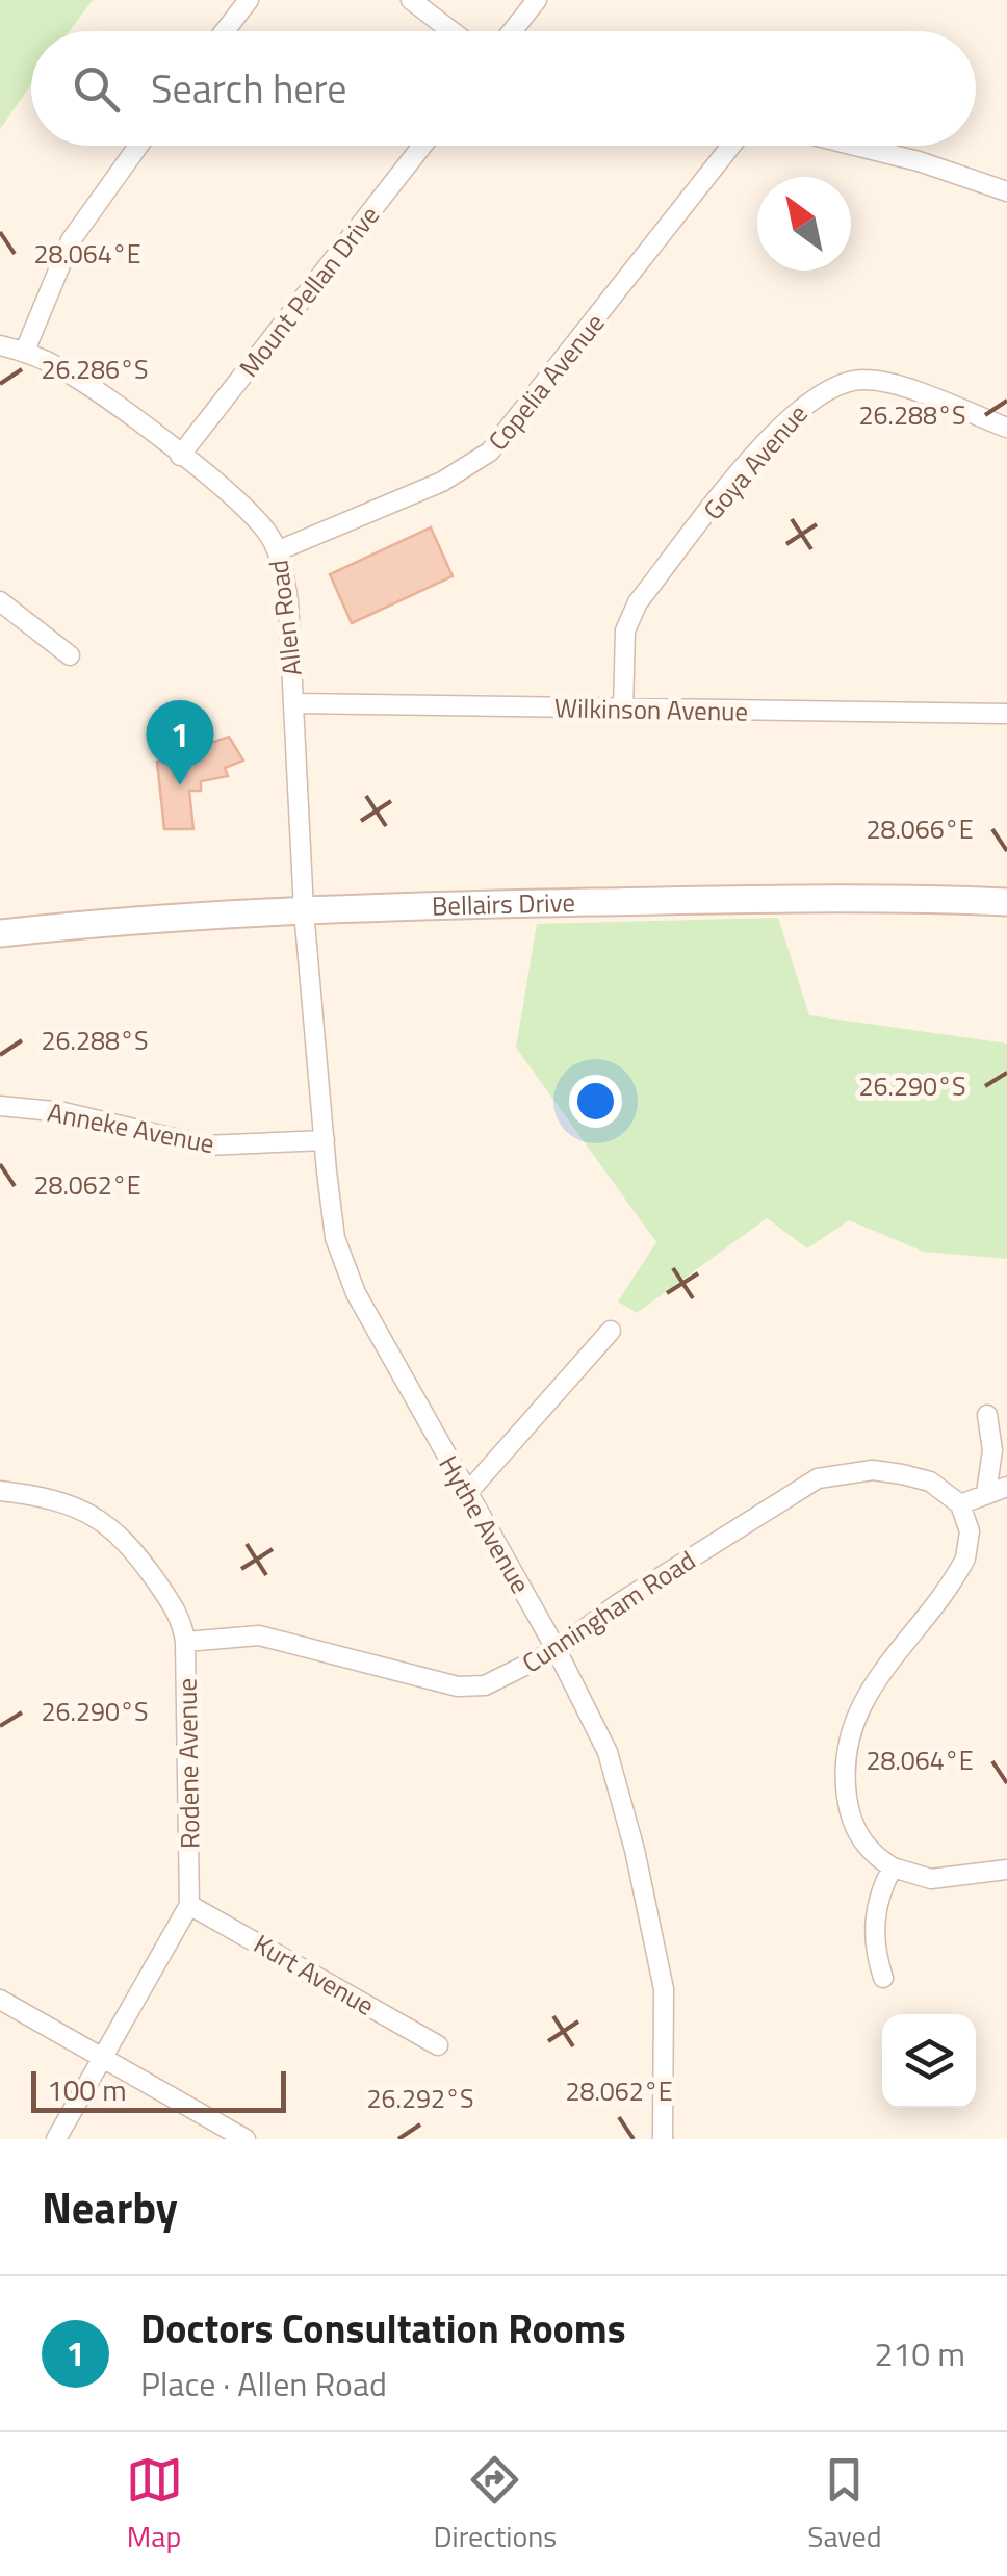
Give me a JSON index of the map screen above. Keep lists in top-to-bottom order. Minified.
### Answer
{"streets":{"street":["Mount Pellan Drive","Copelia Avenue","Goya Avenue","Allen Road","Wilkinson Avenue","Bellairs Drive","Anneke Avenue","Hythe Avenue","Cunningham Road","Rodene Avenue","Kurt Avenue"]},"crossings":[["Mount Pellan Drive","Allen Road"],["Copelia Avenue","Allen Road"],["Goya Avenue","Wilkinson Avenue"],["Allen Road","Wilkinson Avenue"],["Allen Road","Bellairs Drive"],["Allen Road","Hythe Avenue"],["Bellairs Drive","Hythe Avenue"],["Anneke Avenue","Hythe Avenue"],["Hythe Avenue","Cunningham Road"],["Cunningham Road","Rodene Avenue"],["Rodene Avenue","Kurt Avenue"]],"scale_bar":"100 m","north":"top left","page":{"search":"Search here","pins":"1","scale":"100 m","heading":"Nearby","list":[{"mark":"1","name":"Doctors Consultation Rooms","note":"Place · Allen Road","value":"210 m"}],"nav":["Map","Directions","Saved"]},"coordinates":["28.064°E","26.286°S","26.288°S","28.066°E","26.290°S","28.062°E","26.292°S"]}
